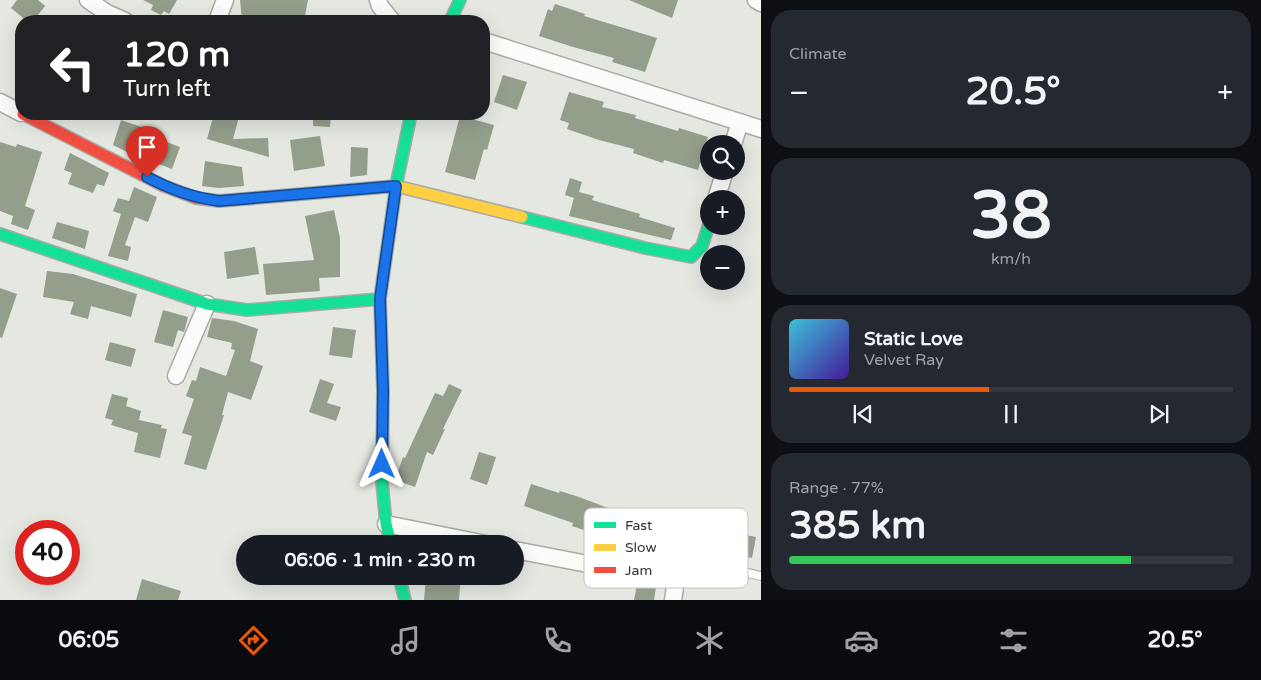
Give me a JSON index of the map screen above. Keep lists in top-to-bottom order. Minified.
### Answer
{"legend":["Fast","Slow","Jam"],"page":{"tile":["Climate",["38","km/h"],["Range · 77%","385 km"]],"turn":["120 m","Turn left"],"heat":["−","20.5°","+"],"map_buttons":["+","−"],"song":["Static Love","Velvet Ray"],"limit":"40","trip":"06:06 · 1 min · 230 m","tabs":["06:05","20.5°"]}}
